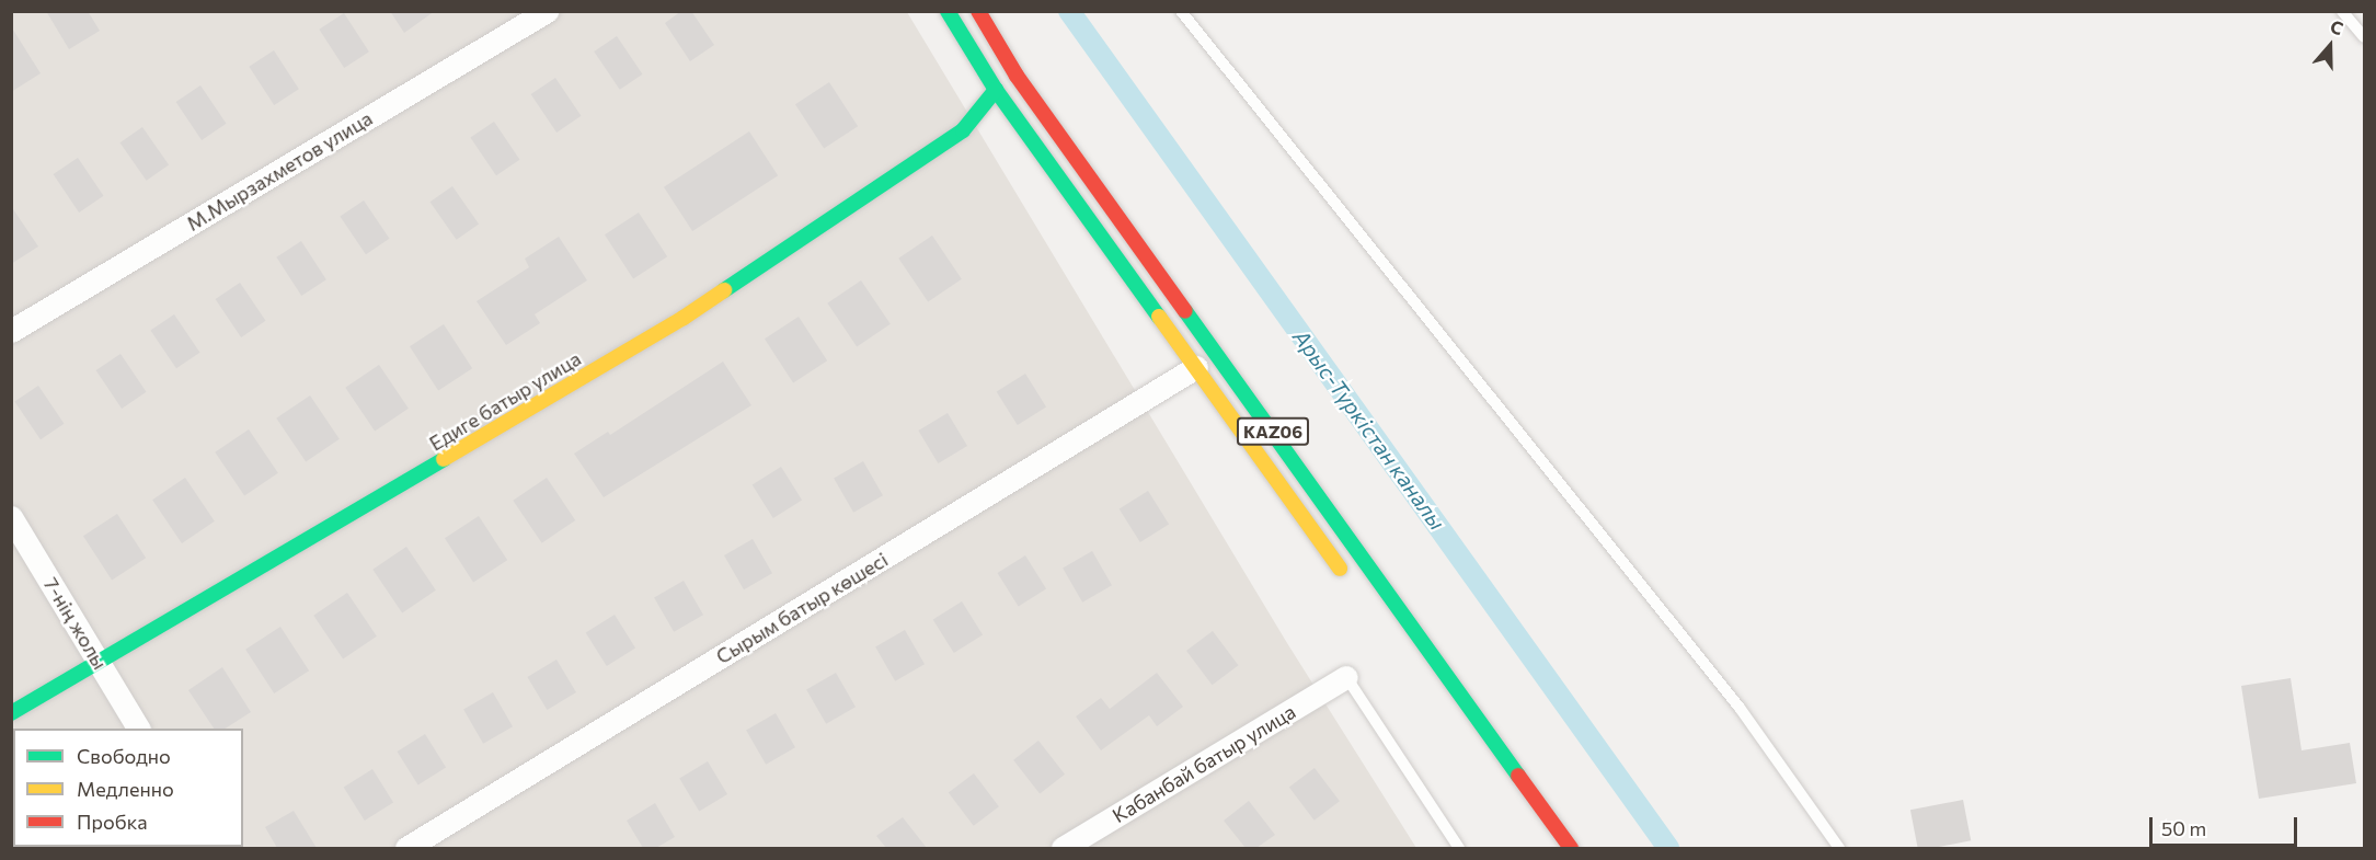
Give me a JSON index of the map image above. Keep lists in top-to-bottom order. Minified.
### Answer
{"streets":{"main road":["Едиге батыр улица","KАZ06"],"street":["М.Мырзахметов улица","Сырым батыр көшесі","7-нің жолы","Кабанбай батыр улица"]},"crossings":[["Едиге батыр улица","KАZ06"],["Едиге батыр улица","7-нің жолы"],["KАZ06","Сырым батыр көшесі"]],"water":["Арыс-Түркістан каналы"],"legend":["Свободно","Медленно","Пробка"],"scale_bar":"50 m","north":"top"}
